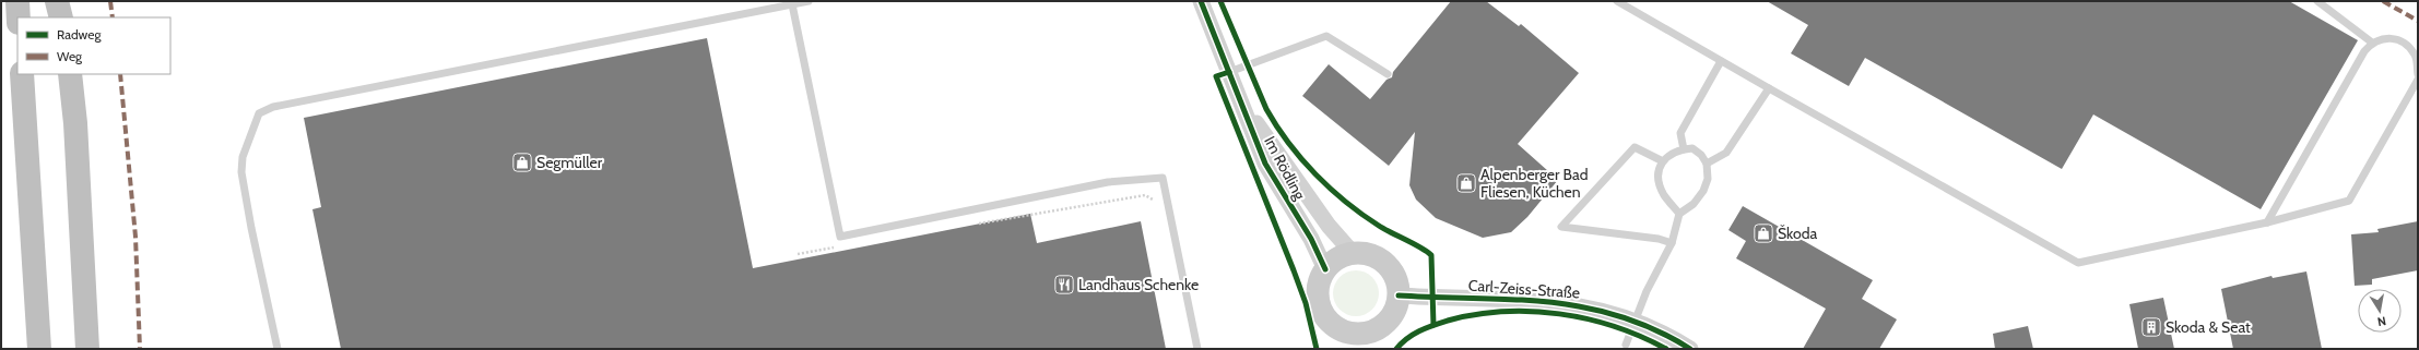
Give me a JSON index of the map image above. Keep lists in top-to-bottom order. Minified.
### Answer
{"streets":{"street":["Im Rödling","Carl-Zeiss-Straße"]},"crossings":[["Im Rödling","Carl-Zeiss-Straße"]],"places":{"shop":["Segmüller","Alpenberger Bad Fliesen, Küchen","Škoda"],"restaurant":["Landhaus Schenke"],"building":["Skoda & Seat"]},"legend":["Radweg","Weg"],"north":"bottom"}
